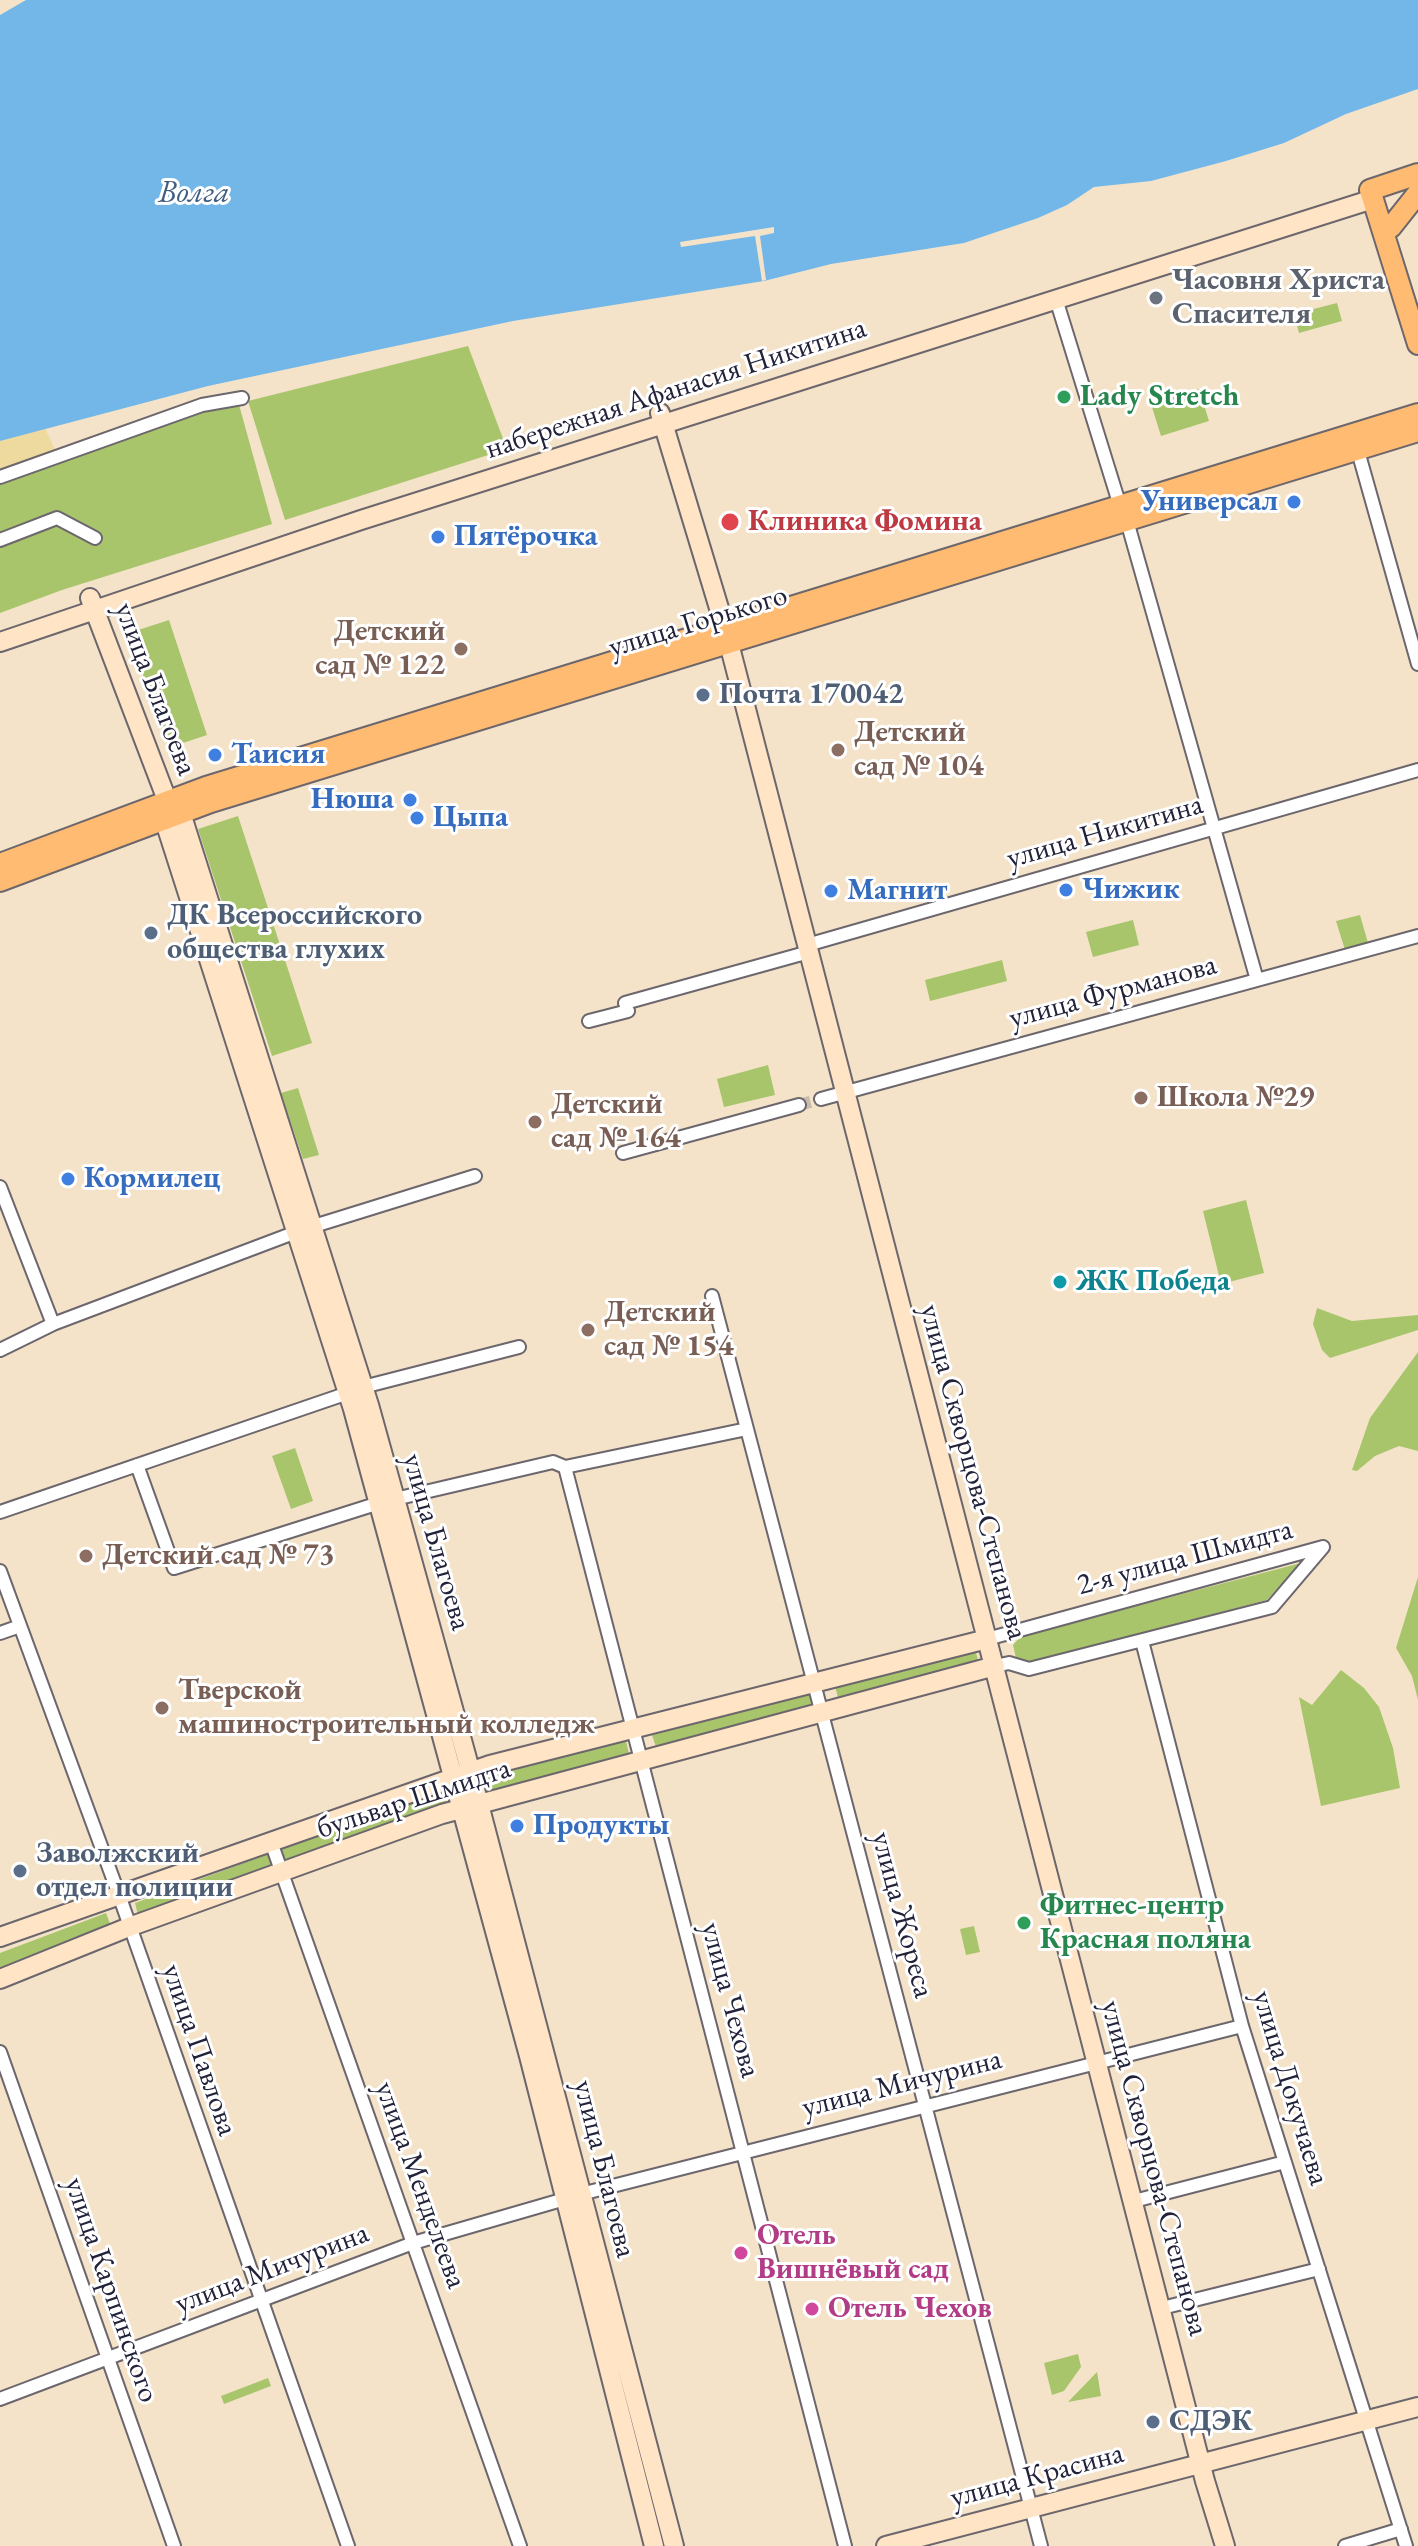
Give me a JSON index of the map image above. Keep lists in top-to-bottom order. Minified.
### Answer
{"streets":{"main road":["набережная Афанасия Никитина","улица Горького","улица Благоева","улица Скворцова-Степанова","бульвар Шмидта","улица Красина"],"street":["улица Никитина","улица Фурманова","2-я улица Шмидта","улица Жореса","улица Чехова","улица Павлова","улица Мичурина","улица Докучаева","улица Менделеева","улица Карпинского"]},"crossings":[["набережная Афанасия Никитина","улица Благоева"],["набережная Афанасия Никитина","улица Скворцова-Степанова"],["улица Горького","улица Благоева"],["улица Горького","улица Скворцова-Степанова"],["улица Благоева","бульвар Шмидта"],["улица Благоева","улица Мичурина"],["улица Никитина","улица Скворцова-Степанова"],["улица Фурманова","улица Скворцова-Степанова"],["улица Скворцова-Степанова","2-я улица Шмидта"],["улица Скворцова-Степанова","бульвар Шмидта"],["улица Скворцова-Степанова","улица Мичурина"],["улица Скворцова-Степанова","улица Красина"],["2-я улица Шмидта","бульвар Шмидта"],["2-я улица Шмидта","улица Докучаева"],["бульвар Шмидта","улица Жореса"],["бульвар Шмидта","улица Чехова"],["бульвар Шмидта","улица Павлова"],["бульвар Шмидта","улица Менделеева"],["улица Жореса","улица Мичурина"],["улица Жореса","улица Красина"],["улица Чехова","улица Мичурина"],["улица Павлова","улица Мичурина"],["улица Мичурина","улица Докучаева"],["улица Мичурина","улица Менделеева"],["улица Мичурина","улица Карпинского"],["улица Докучаева","улица Красина"]],"water":["Волга"],"places":["Часовня Христа Спасителя","Lady Stretch","Универсал","Клиника Фомина","Пятёрочка","Детский сад № 122","Почта 170042","Детский сад № 104","Таисия","Нюша","Цыпа","Чижик","Магнит","ДК Всероссийского общества глухих","Школа №29","Детский сад № 164","Кормилец","ЖК Победа","Детский сад № 154","Детский сад № 73","Тверской машиностроительный колледж","Продукты","Заволжский отдел полиции","Фитнес-центр Красная поляна","Отель Вишнёвый сад","Отель Чехов","СДЭК"]}
